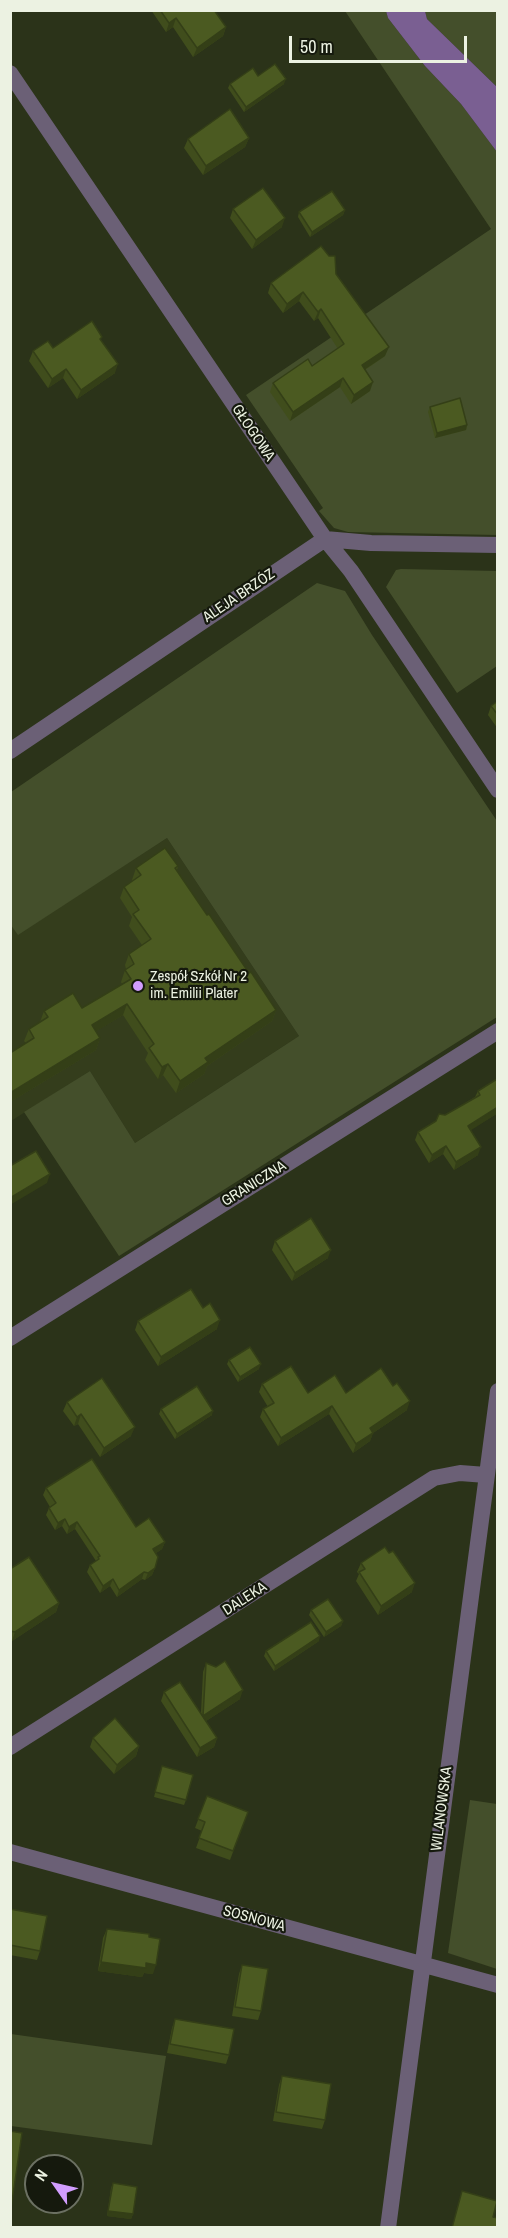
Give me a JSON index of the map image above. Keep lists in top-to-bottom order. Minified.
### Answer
{"streets":{"street":["GŁOGOWA","ALEJA BRZÓZ","GRANICZNA","DALEKA","WILANOWSKA","SOSNOWA"]},"crossings":[["GŁOGOWA","ALEJA BRZÓZ"],["DALEKA","WILANOWSKA"],["WILANOWSKA","SOSNOWA"]],"places":["Zespół Szkół Nr 2 im. Emilii Plater"],"scale_bar":"50 m","north":"top left"}
